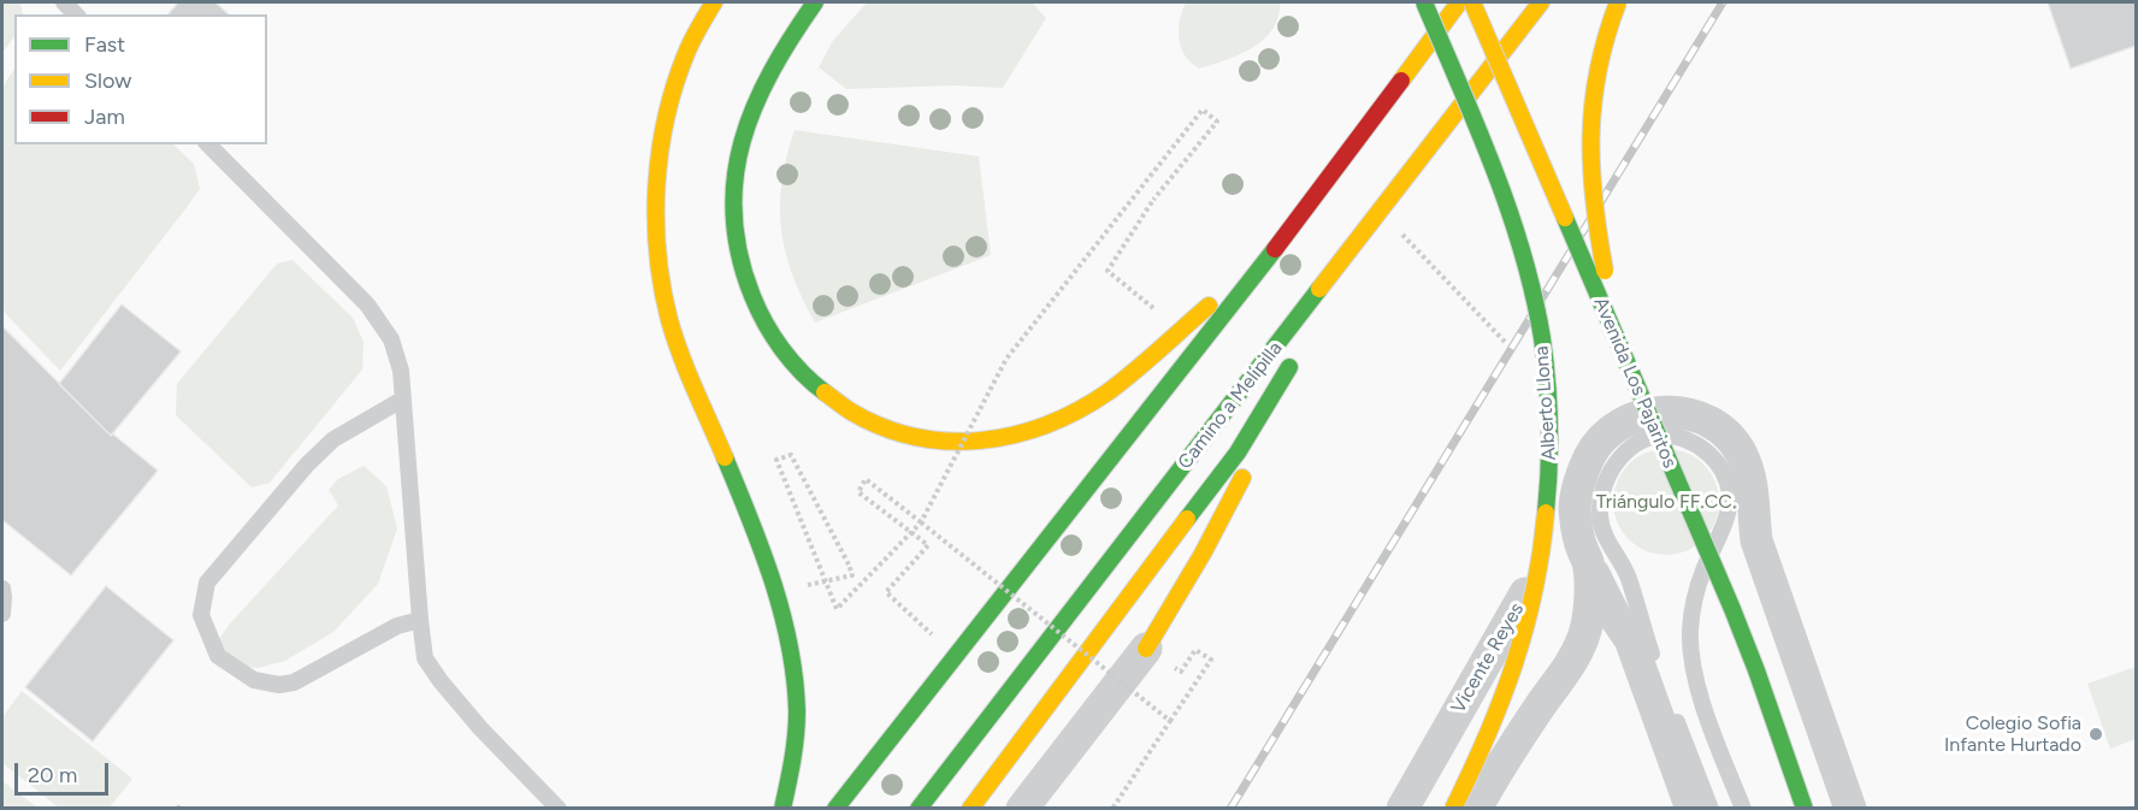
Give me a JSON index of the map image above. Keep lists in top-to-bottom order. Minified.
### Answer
{"streets":{"main road":["Avenida Los Pajaritos","Alberto Llona","Camino a Melipilla"],"street":["Vicente Reyes"]},"parks":["Triángulo FF.CC."],"places":["Colegio Sofia Infante Hurtado"],"legend":["Fast","Slow","Jam"],"scale_bar":"20 m"}
